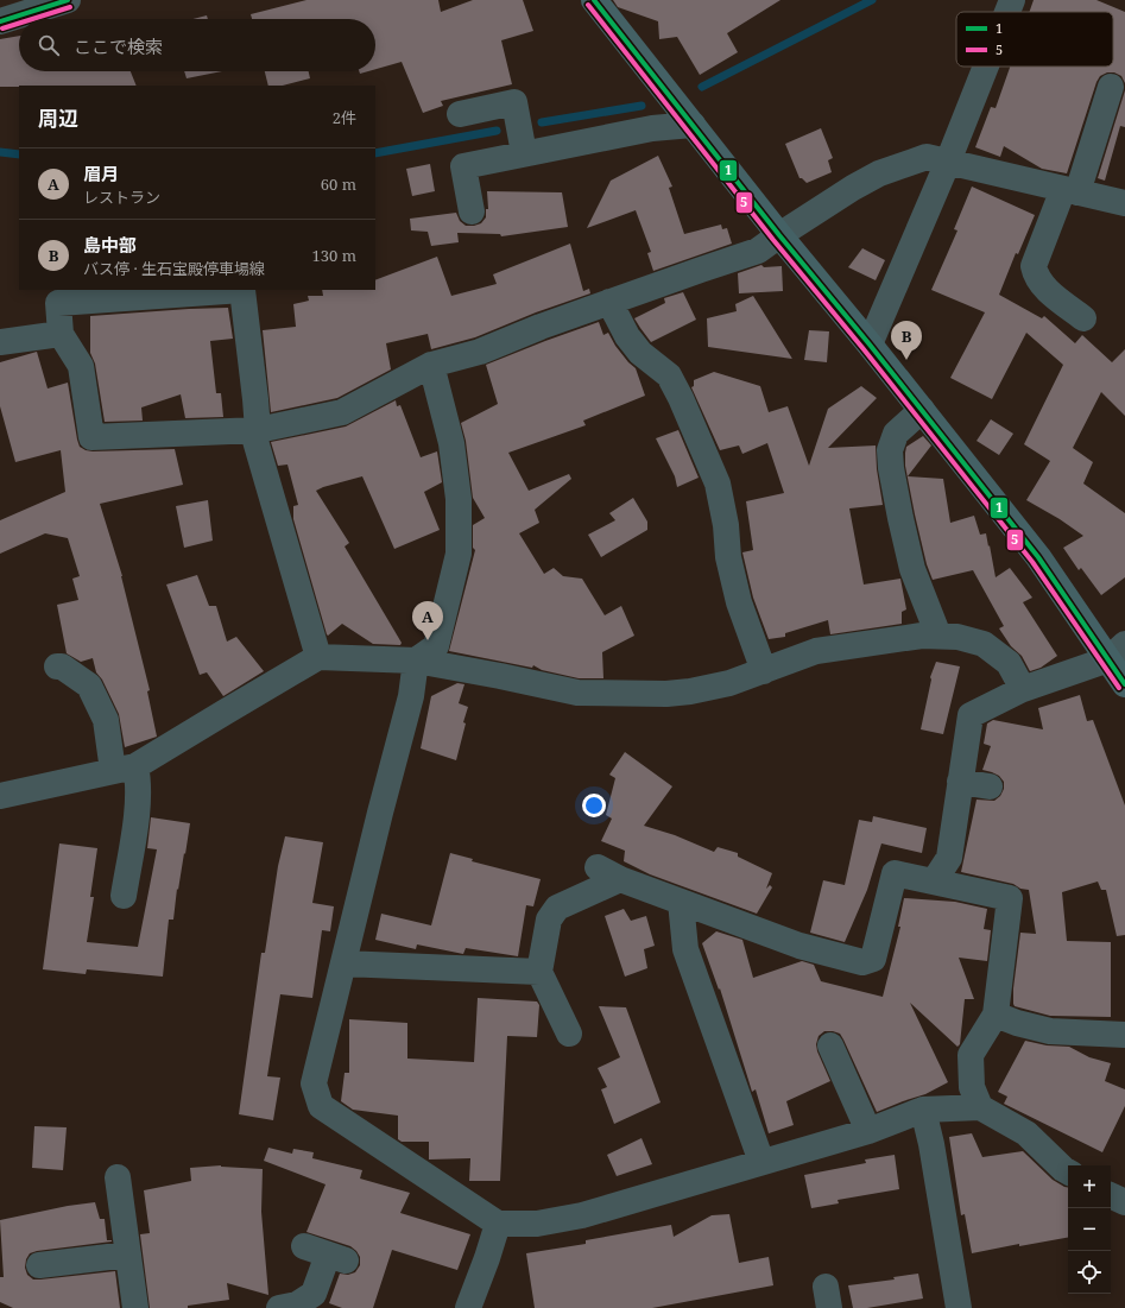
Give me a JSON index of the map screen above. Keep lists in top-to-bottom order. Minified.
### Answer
{"lines":["transit line 1","transit line 5"],"legend":["1","5"],"page":{"search":"ここで検索","heading":["周辺","2件"],"list":[{"mark":"A","name":"眉月","note":"レストラン","value":"60 m"},{"mark":"B","name":"島中部","note":"バス停 · 生石宝殿停車場線","value":"130 m"}],"pins":["B","A"],"map_buttons":["+","−"]}}
